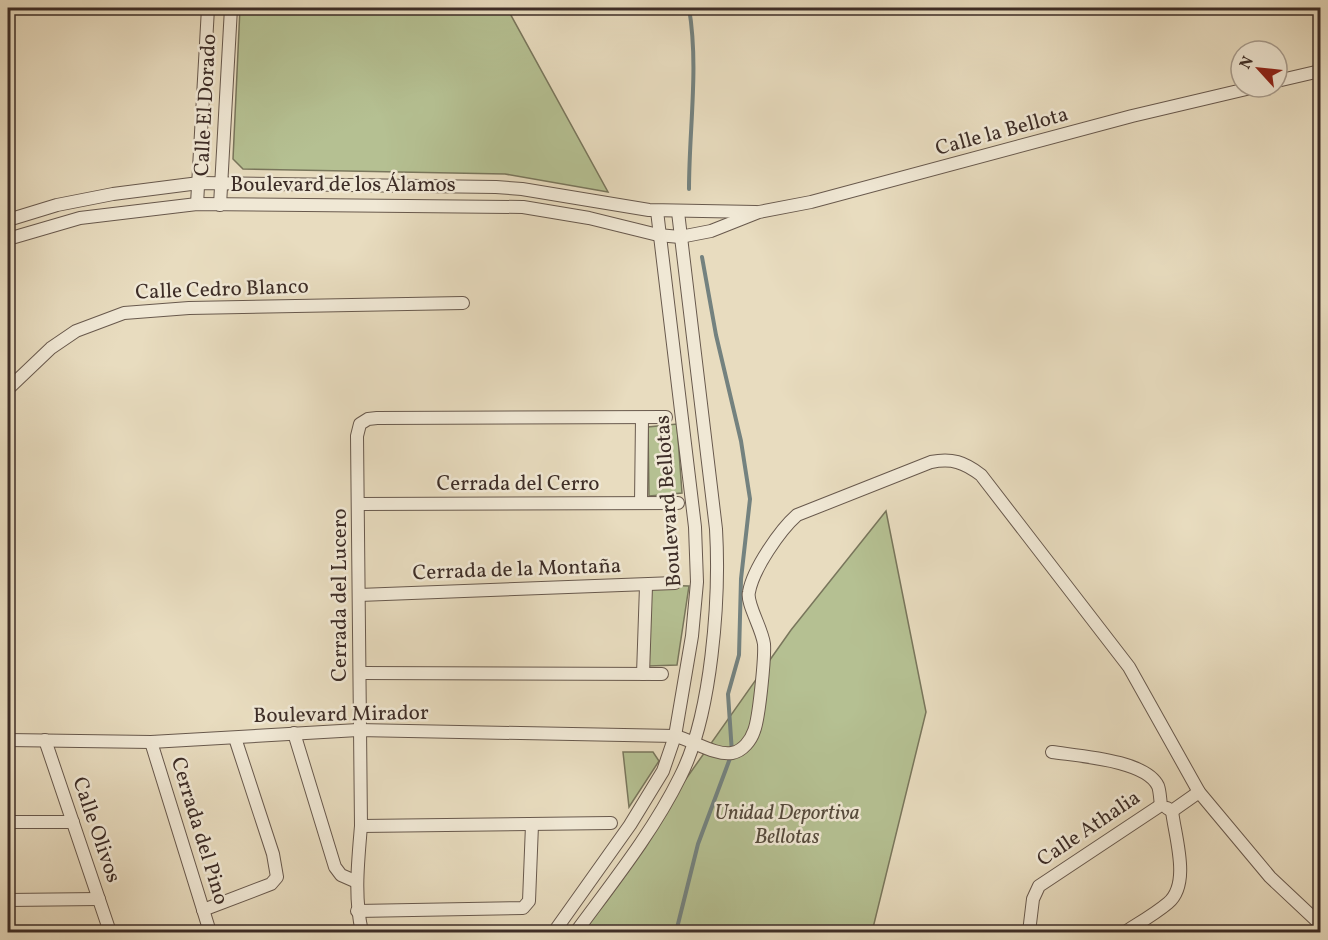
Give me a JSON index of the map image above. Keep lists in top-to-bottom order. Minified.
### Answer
{"streets":{"street":["Calle El Dorado","Calle la Bellota","Boulevard de los Álamos","Calle Cedro Blanco","Cerrada del Cerro","Boulevard Bellotas","Cerrada de la Montaña","Cerrada del Lucero","Boulevard Mirador","Calle Athalia","Calle Olivos","Cerrada del Pino"]},"crossings":[["Calle El Dorado","Boulevard de los Álamos"],["Calle la Bellota","Boulevard de los Álamos"],["Calle la Bellota","Boulevard Bellotas"],["Boulevard de los Álamos","Boulevard Bellotas"],["Cerrada del Cerro","Cerrada del Lucero"],["Boulevard Bellotas","Boulevard Mirador"],["Cerrada de la Montaña","Cerrada del Lucero"],["Cerrada del Lucero","Boulevard Mirador"],["Boulevard Mirador","Calle Athalia"],["Boulevard Mirador","Calle Olivos"],["Boulevard Mirador","Cerrada del Pino"]],"parks":["Unidad Deportiva Bellotas"],"north":"top left"}
